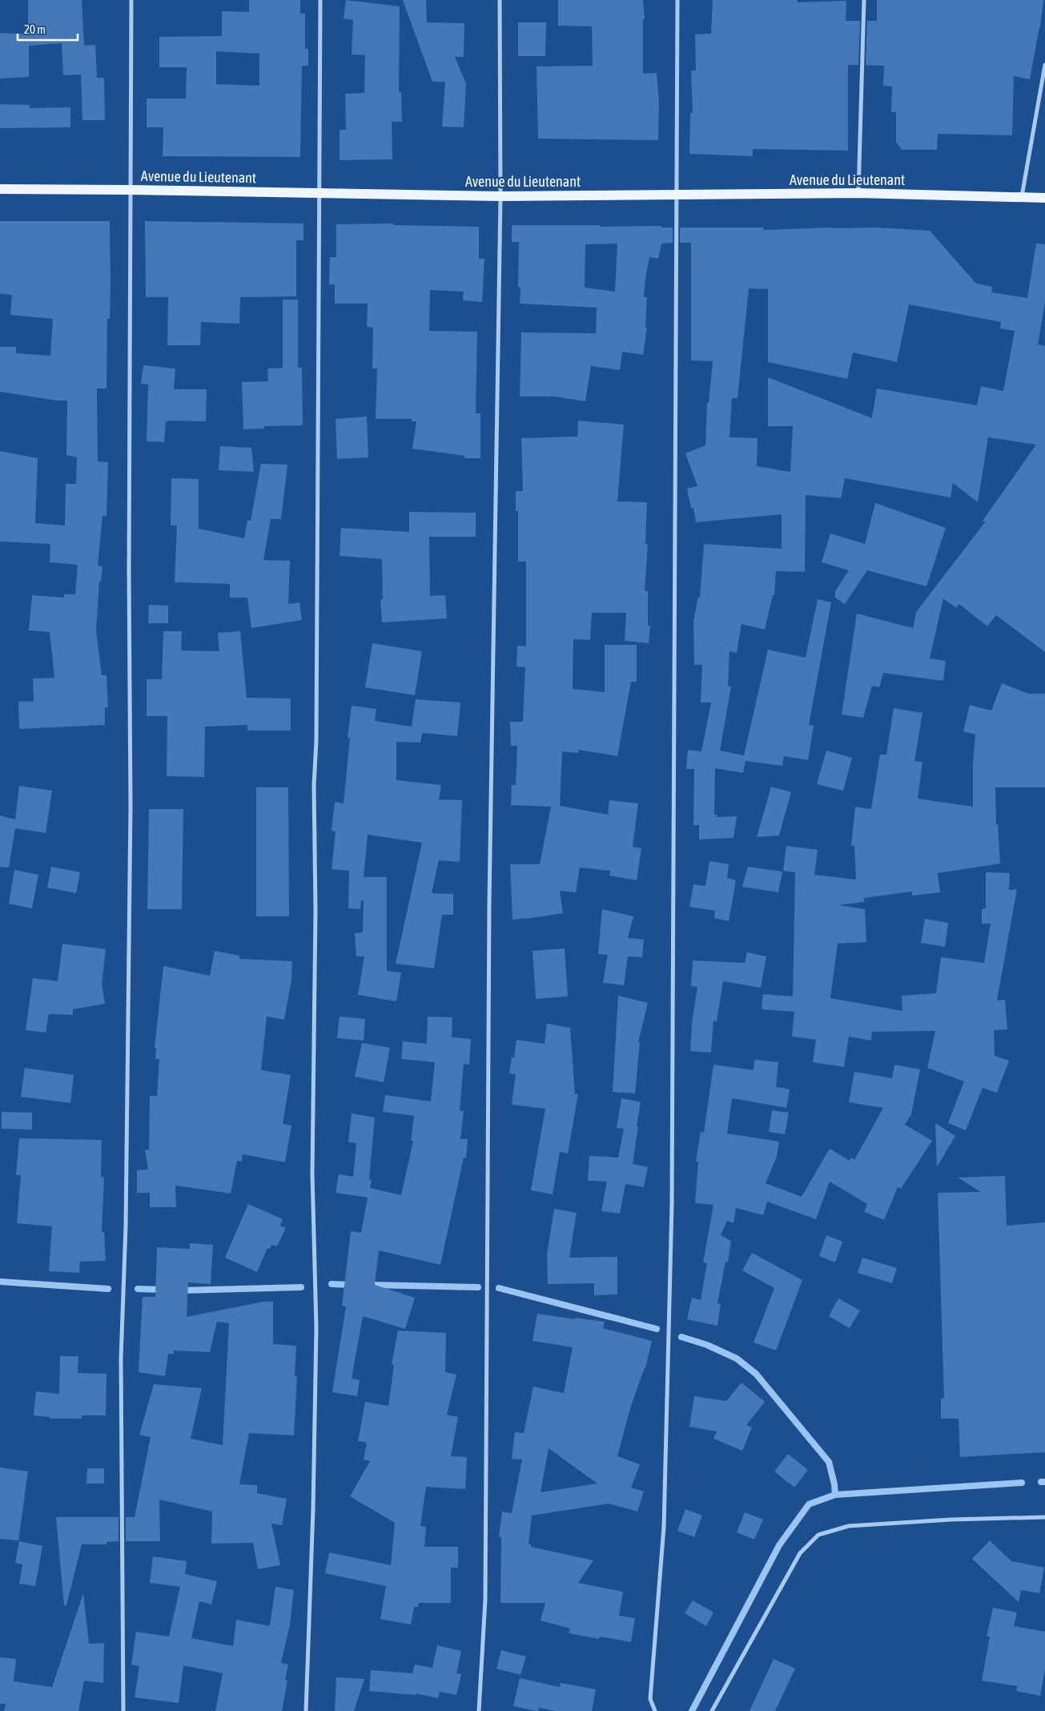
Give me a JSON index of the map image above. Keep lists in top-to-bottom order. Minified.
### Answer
{"streets":{"main road":["Avenue du Lieutenant"]},"scale_bar":"20 m"}
